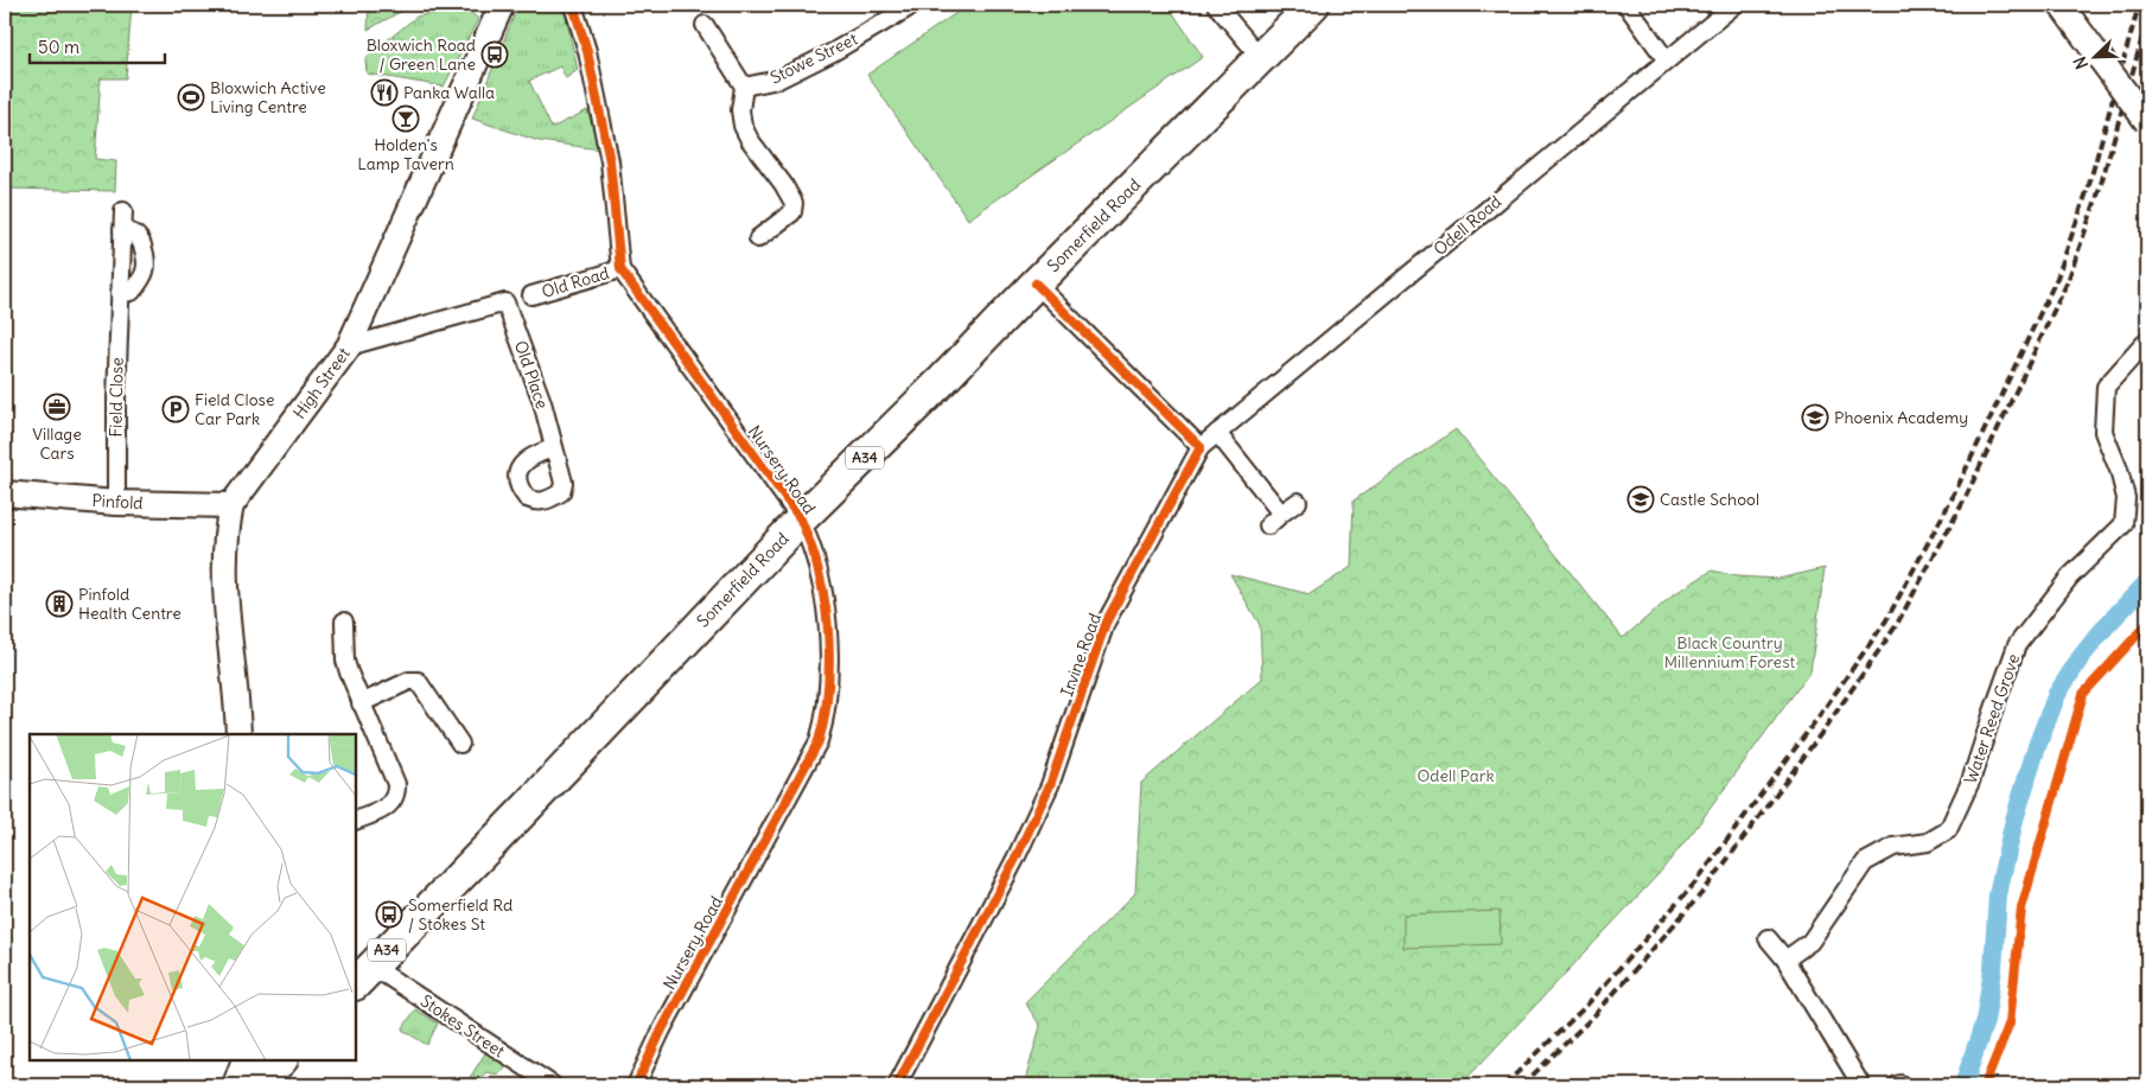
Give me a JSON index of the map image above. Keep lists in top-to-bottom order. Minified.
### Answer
{"streets":{"highway":["Somerfield Road","A34"],"main road":["High Street","Pinfold"],"street":["Stowe Street","Odell Road","Old Road","Old Place","Field Close","Nursery Road","Irvine Road","Water Reed Grove","Stokes Street"]},"crossings":[["Somerfield Road","Nursery Road"],["Somerfield Road","Stokes Street"],["Odell Road","Irvine Road"],["Old Road","Nursery Road"],["Old Place","High Street"],["High Street","Pinfold"],["Field Close","Pinfold"]],"parks":["Black Country Millennium Forest","Odell Park"],"places":{"bus stop":["Bloxwich Road / Green Lane","Somerfield Rd / Stokes St"],"restaurant":["Panka Walla"],"sports":["Bloxwich Active Living Centre"],"bar":["Holden's Lamp Tavern"],"office":["Village Cars"],"parking":["Field Close Car Park"],"school or university":["Phoenix Academy","Castle School"],"building":["Pinfold Health Centre"]},"scale_bar":"50 m","north":"bottom left"}
